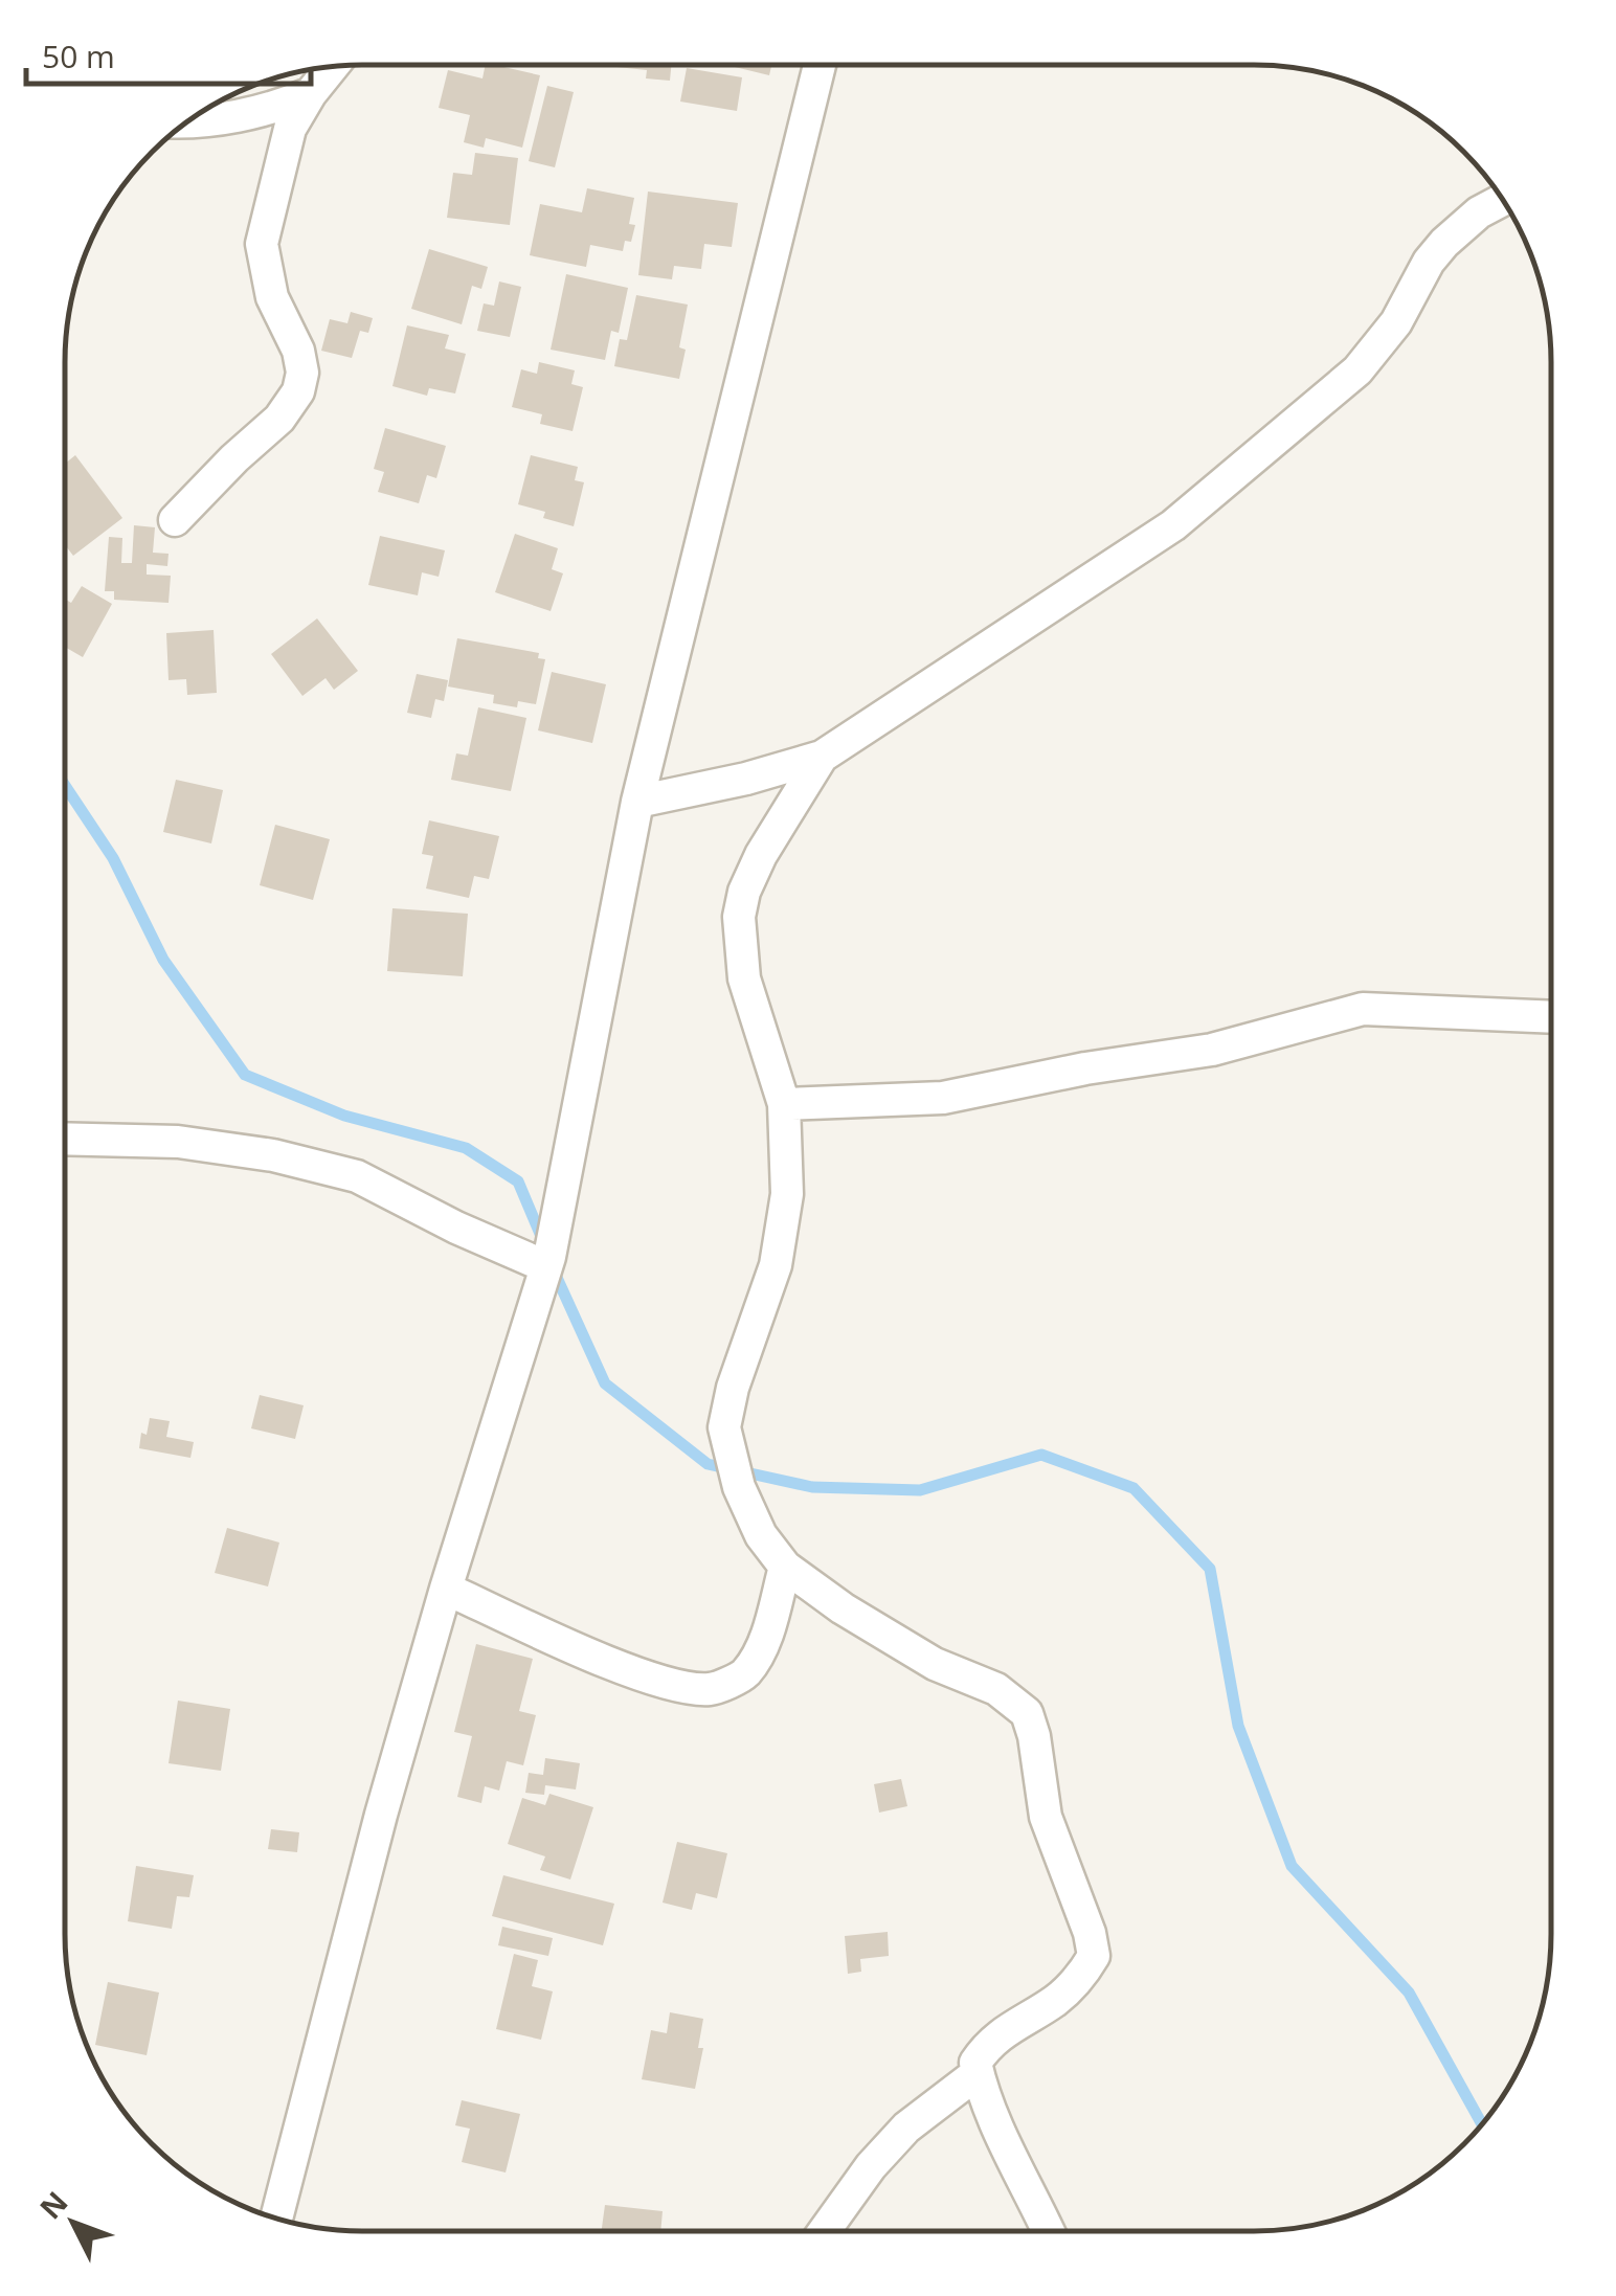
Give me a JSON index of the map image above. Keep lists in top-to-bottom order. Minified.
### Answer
{"scale_bar":"50 m","north":"top left"}
